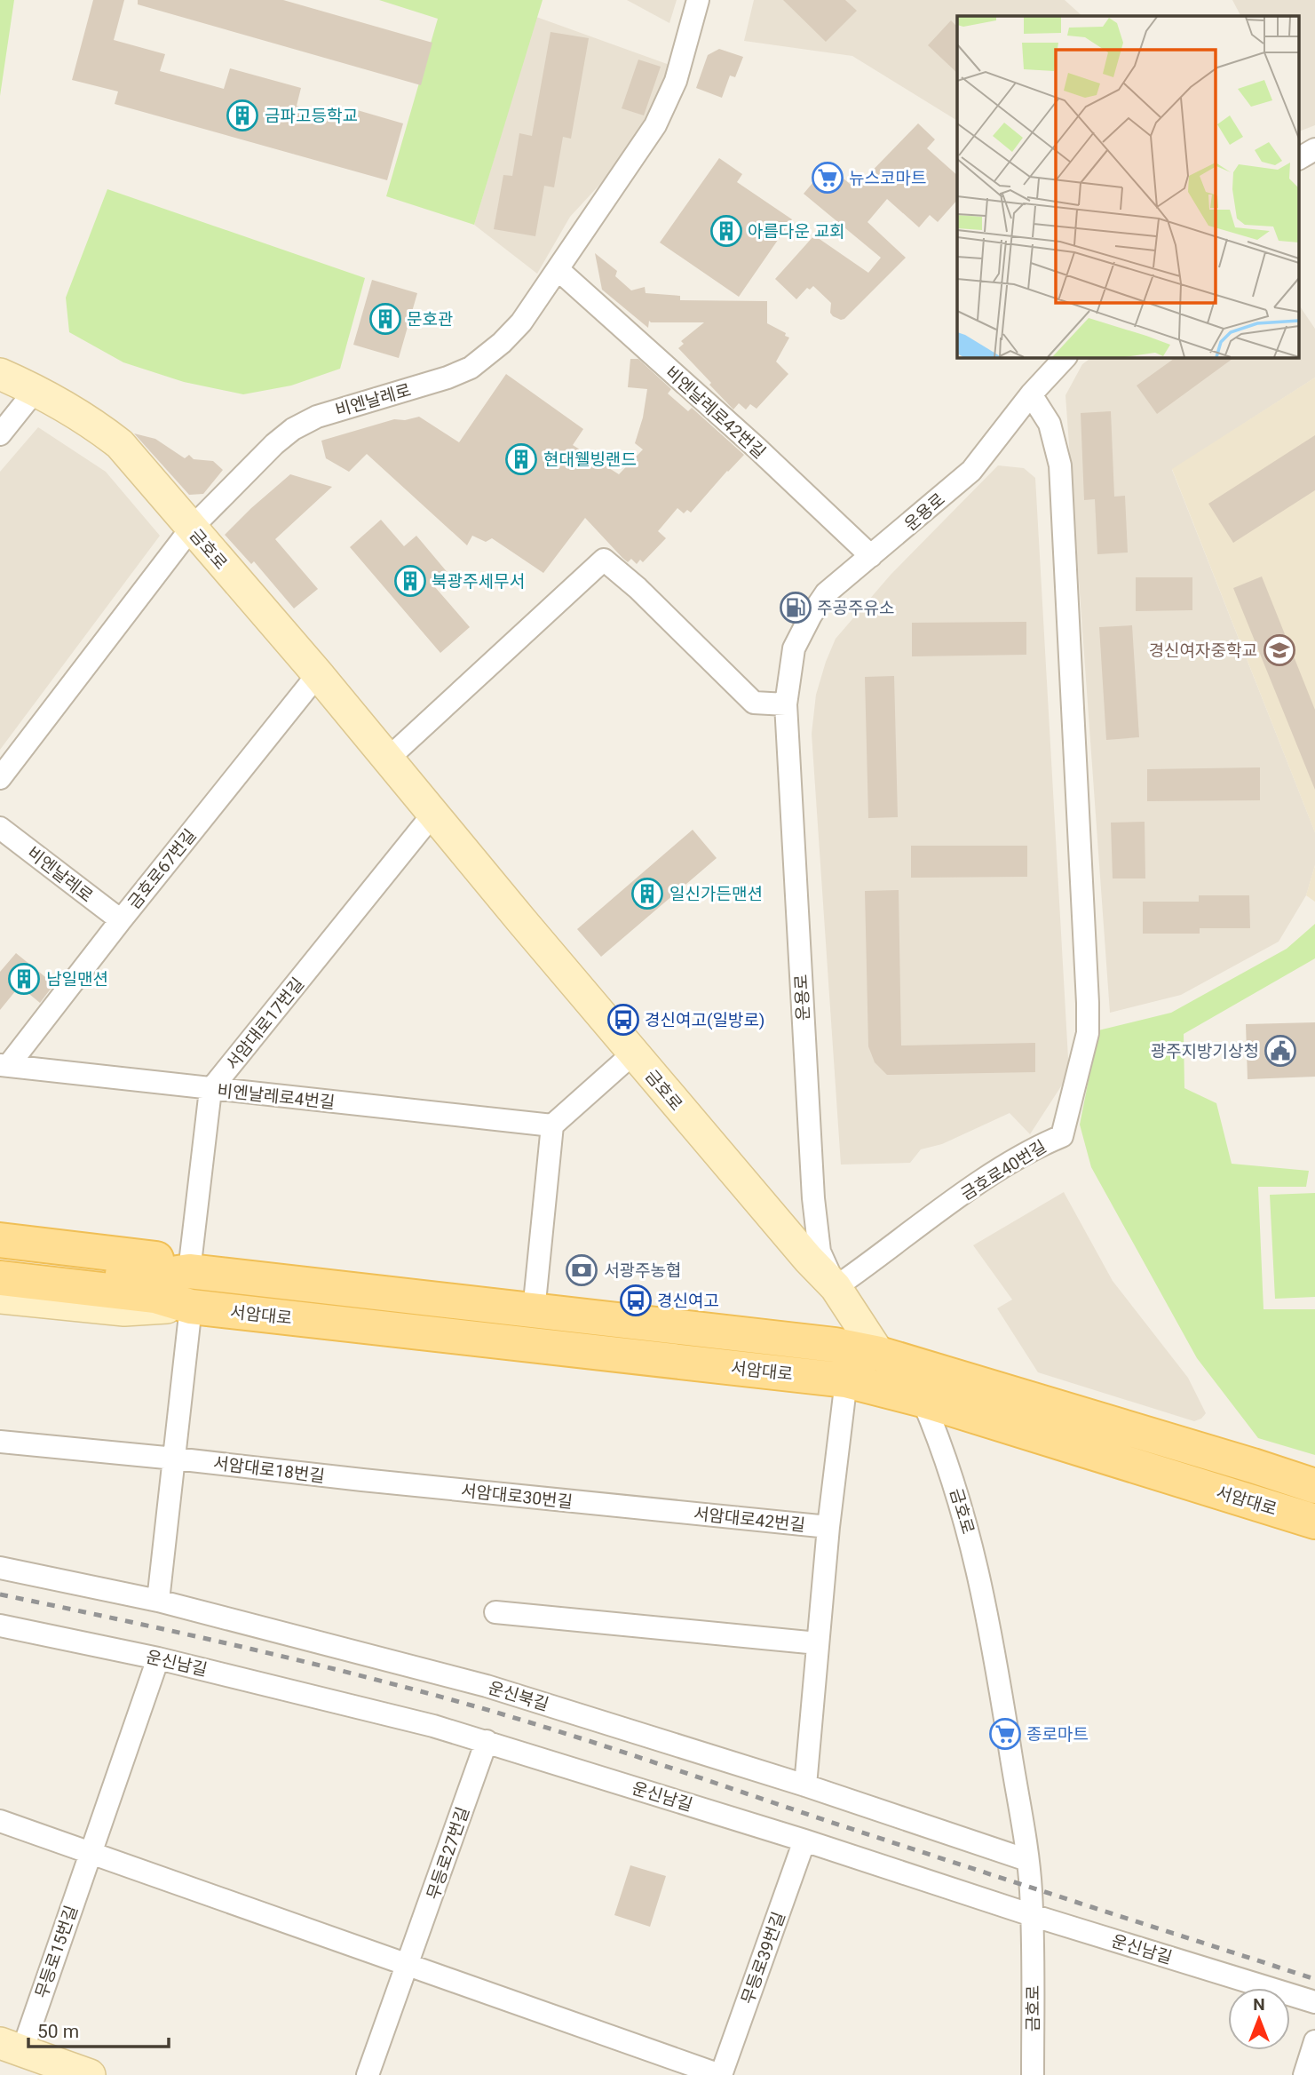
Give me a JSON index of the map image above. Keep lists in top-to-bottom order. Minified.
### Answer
{"streets":{"main road":["서암대로"],"street":["비엔날레로","비엔날레로42번길","운용로","금호로","금호로67번길","서암대로17번길","비엔날레로4번길","금호로40번길","서암대로18번길","서암대로30번길","서암대로42번길","운신남길","운신북길","무등로27번길","무등로15번길","무등로39번길"]},"crossings":[["비엔날레로","비엔날레로42번길"],["비엔날레로","금호로"],["비엔날레로","금호로67번길"],["비엔날레로42번길","운용로"],["운용로","금호로"],["운용로","금호로40번길"],["금호로","금호로67번길"],["금호로","서암대로17번길"],["금호로","비엔날레로4번길"],["금호로","금호로40번길"],["금호로","서암대로"],["금호로","운신남길"],["금호로","운신북길"],["금호로67번길","비엔날레로4번길"],["서암대로17번길","비엔날레로4번길"],["서암대로","서암대로42번길"],["서암대로18번길","서암대로30번길"],["서암대로30번길","서암대로42번길"],["서암대로42번길","운신북길"],["운신남길","무등로27번길"],["운신남길","무등로15번길"],["운신남길","무등로39번길"],["무등로27번길","무등로39번길"]],"places":{"building":["금파고등학교","아름다운 교회","문호관","현대웰빙랜드","북광주세무서","일신가든맨션","남일맨션"],"supermarket":["뉴스코마트","종로마트"],"fuel station":["주공주유소"],"school or university":["경신여자중학교"],"bus stop":["경신여고(일방로)","경신여고"],"public building":["광주지방기상청"],"bank":["서광주농협"]},"scale_bar":"50 m","north":"top"}
